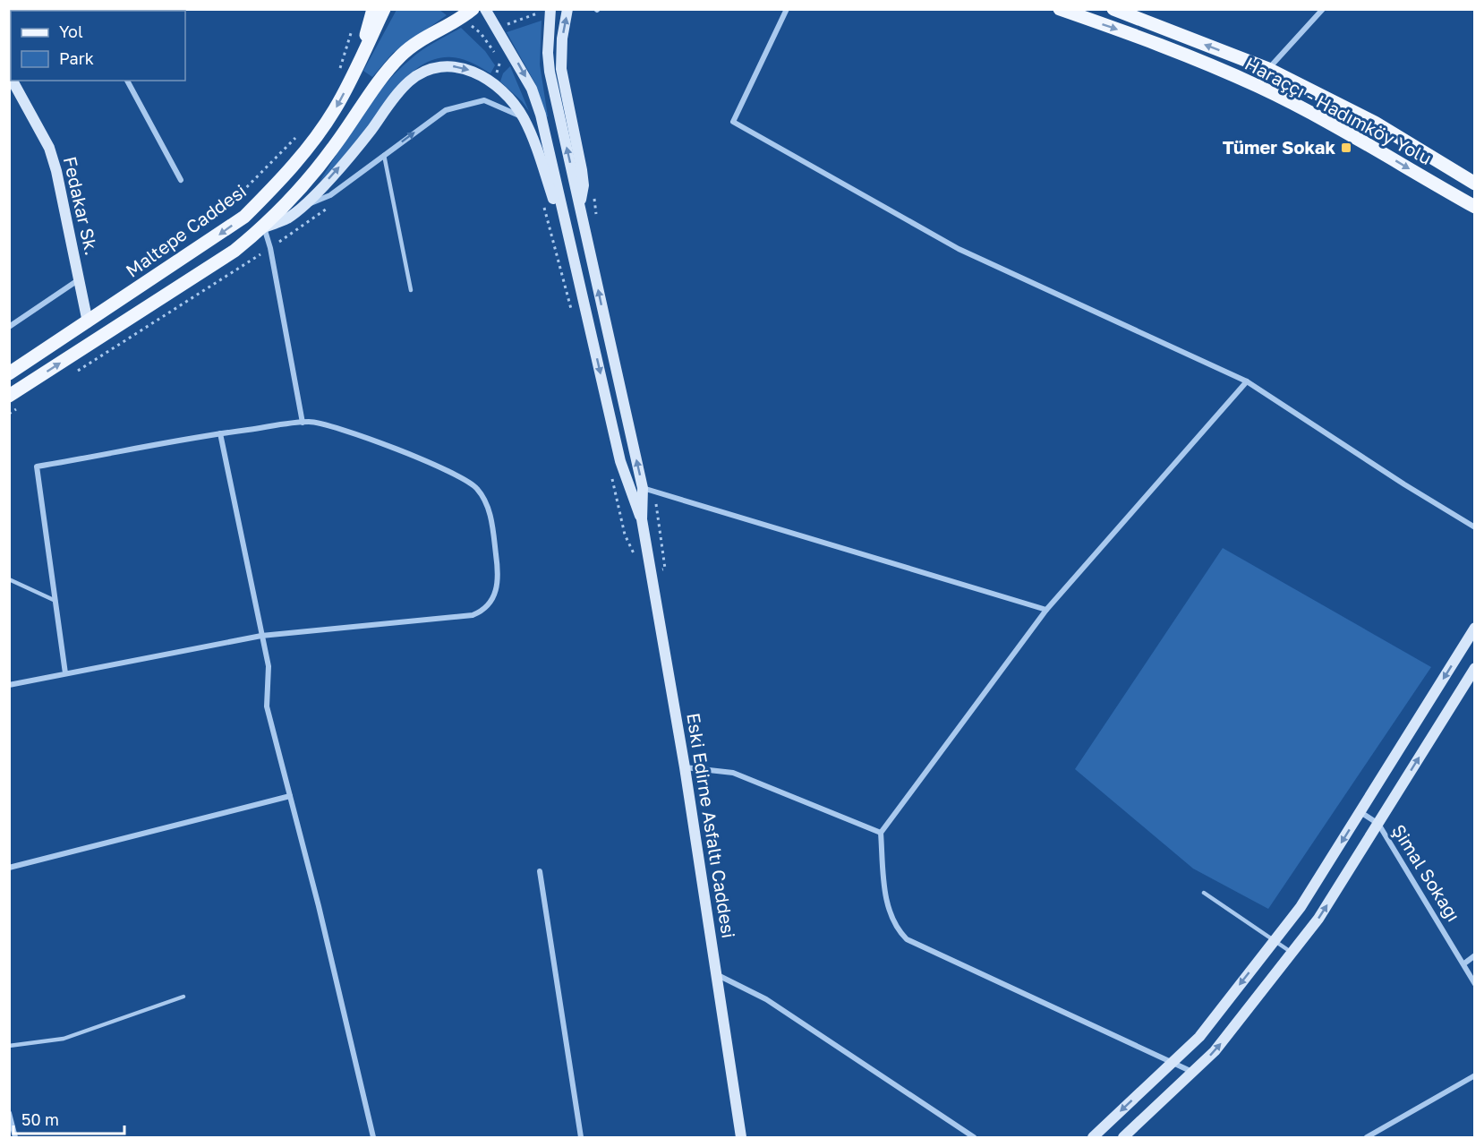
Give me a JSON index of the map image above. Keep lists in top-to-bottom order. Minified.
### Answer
{"streets":{"main road":["Haraççı - Hadımköy Yolu","Fedakar Sk.","Maltepe Caddesi","Eski Edirne Asfaltı Caddesi"],"street":["Şimal Sokağı"]},"crossings":[["Fedakar Sk.","Maltepe Caddesi"]],"places":{"transit":["Tümer Sokak"]},"legend":["Yol","Park"],"scale_bar":"50 m"}
